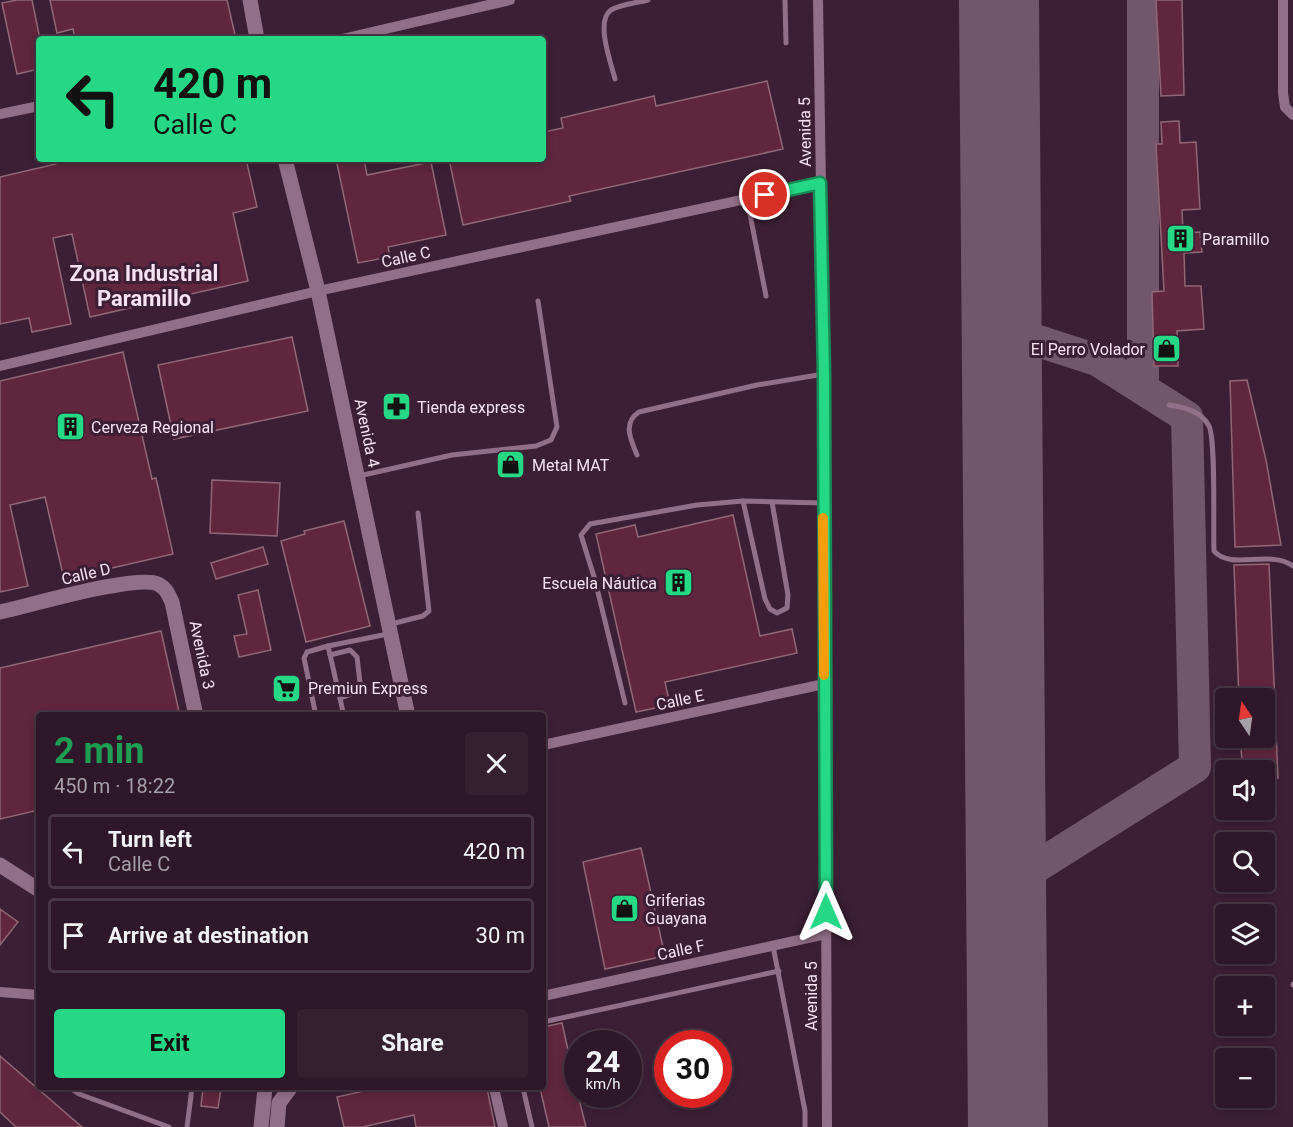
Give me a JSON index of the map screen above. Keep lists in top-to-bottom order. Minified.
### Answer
{"streets":{"main road":["Avenida 4","Calle D","Avenida 3"],"street":["Avenida 5","Calle C","Calle E","Calle F"]},"crossings":[["Avenida 5","Calle C"],["Avenida 5","Calle E"],["Avenida 5","Calle F"],["Calle C","Avenida 4"],["Calle D","Avenida 3"]],"districts":["Zona Industrial Paramillo"],"places":{"building":["Paramillo","Cerveza Regional","Escuela Náutica"],"shop":["El Perro Volador","Metal MAT","Griferias Guayana"],"pharmacy":["Tienda express"],"supermarket":["Premiun Express"]},"north":"top","page":{"turn":["420 m","Calle C"],"map_buttons":["+","−"],"heading":["2 min","450 m · 18:22"],"list":[{"name":"Turn left","note":"Calle C","value":"420 m"},{"name":"Arrive at destination","value":"30 m"}],"buttons":["Exit","Share"],"speed":"24 km/h","limit":"30"}}
